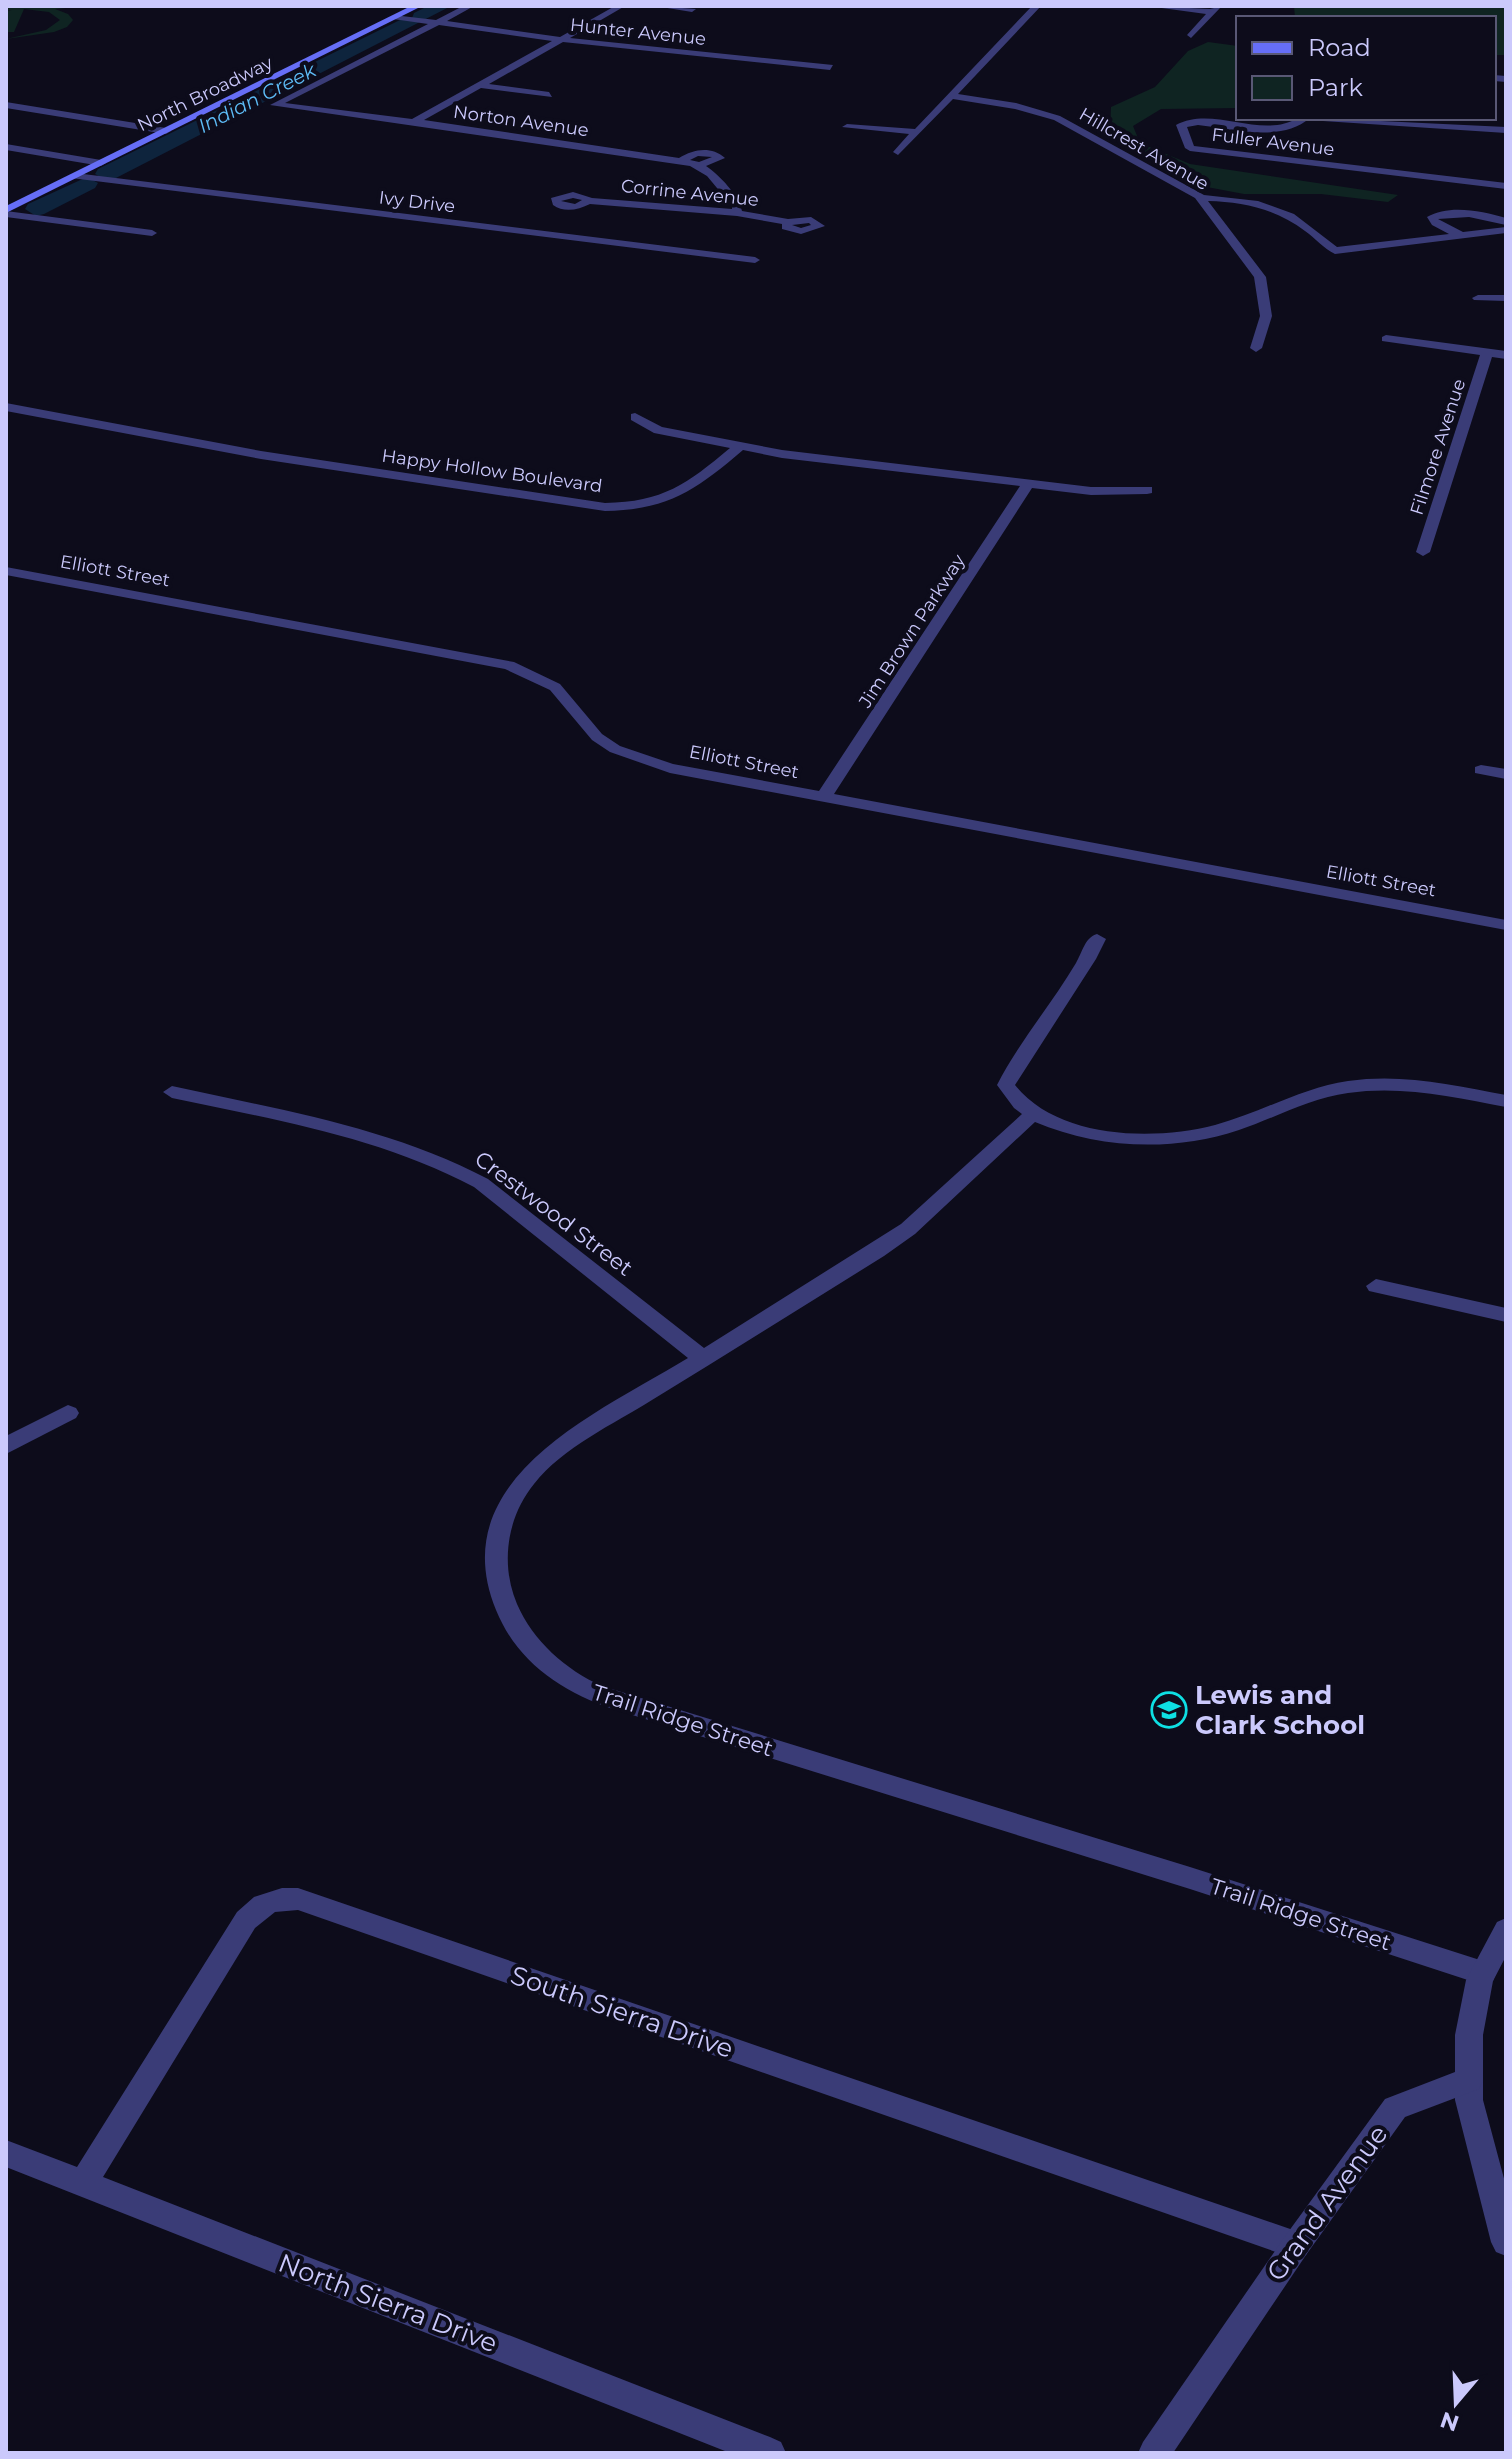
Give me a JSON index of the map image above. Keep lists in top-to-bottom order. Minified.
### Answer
{"streets":{"main road":["North Broadway"],"street":["Hunter Avenue","Norton Avenue","Fuller Avenue","Hillcrest Avenue","Corrine Avenue","Ivy Drive","Filmore Avenue","Happy Hollow Boulevard","Elliott Street","Jim Brown Parkway","Crestwood Street","Trail Ridge Street","South Sierra Drive","Grand Avenue","North Sierra Drive"]},"crossings":[["Hunter Avenue","North Broadway"],["North Broadway","Norton Avenue"],["North Broadway","Ivy Drive"],["Elliott Street","Jim Brown Parkway"],["Crestwood Street","Trail Ridge Street"],["South Sierra Drive","Grand Avenue"],["South Sierra Drive","North Sierra Drive"]],"water":["Indian Creek"],"places":{"school or university":["Lewis and Clark School"]},"legend":["Road","Park"],"north":"bottom"}
